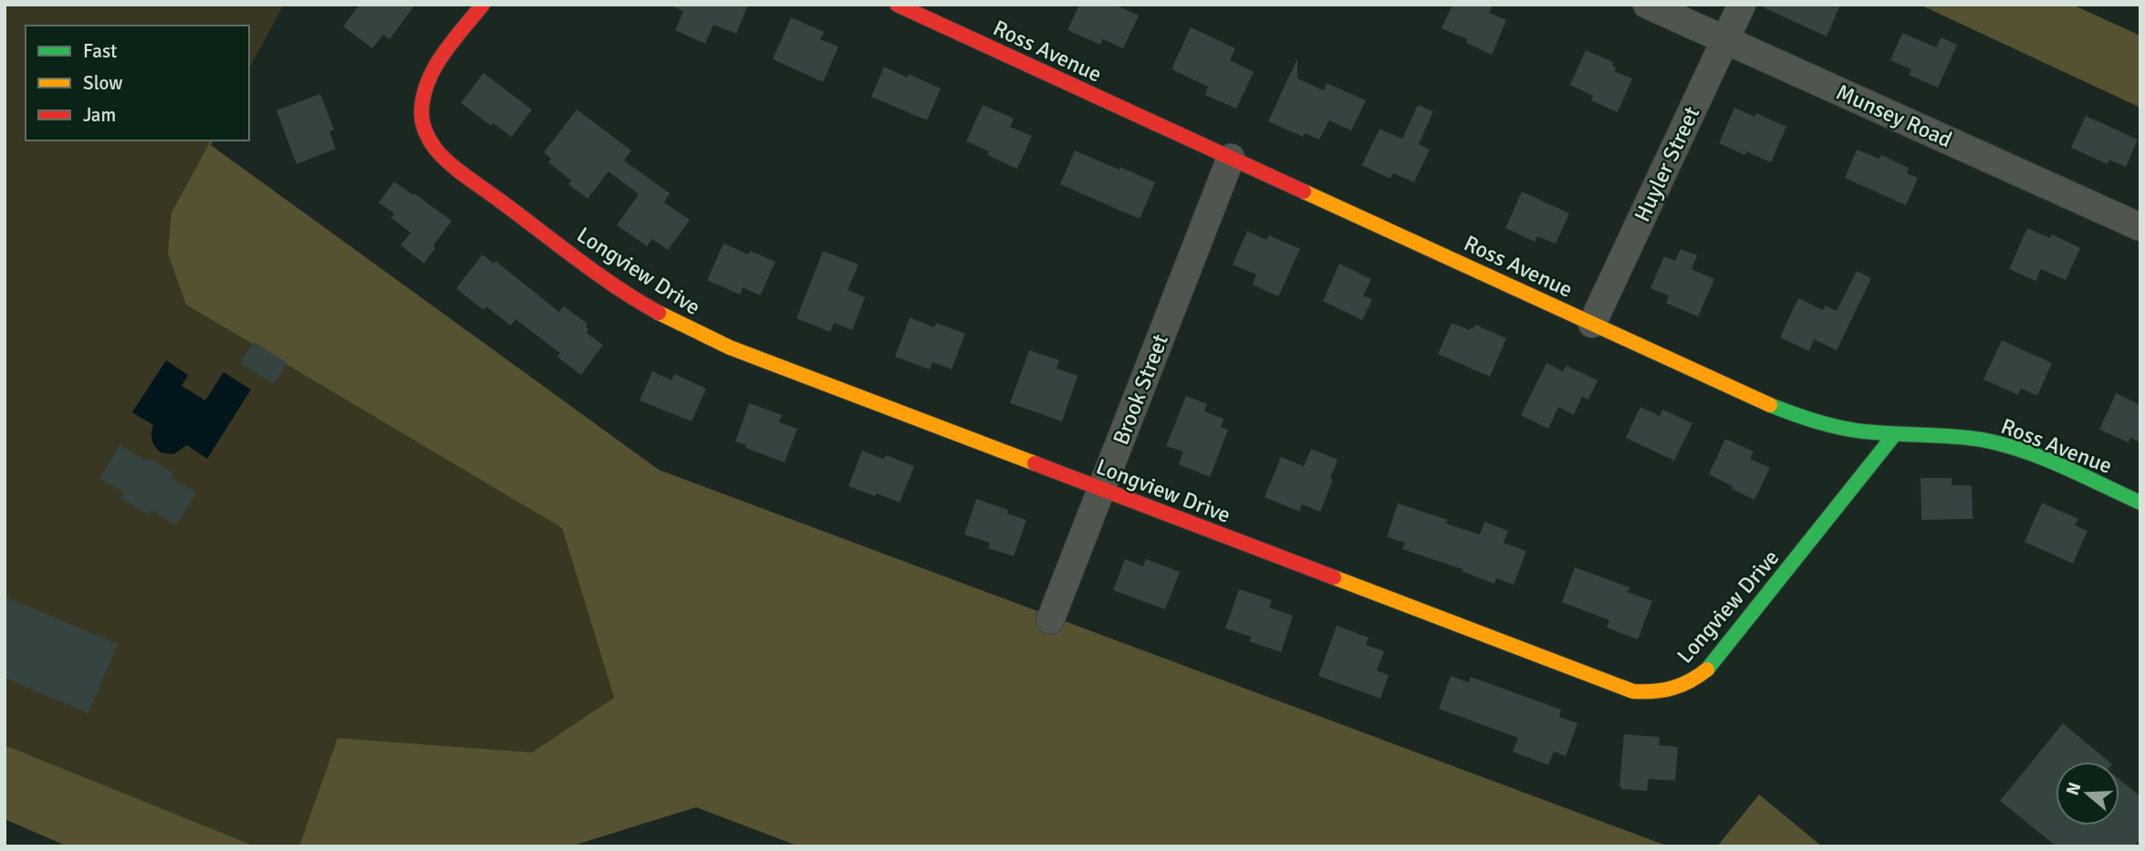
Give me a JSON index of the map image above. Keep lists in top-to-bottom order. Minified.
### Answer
{"streets":{"street":["Ross Avenue","Munsey Road","Huyler Street","Longview Drive","Brook Street"]},"crossings":[["Ross Avenue","Huyler Street"],["Ross Avenue","Longview Drive"],["Ross Avenue","Brook Street"],["Munsey Road","Huyler Street"],["Longview Drive","Brook Street"]],"legend":["Fast","Slow","Jam"],"north":"left"}
